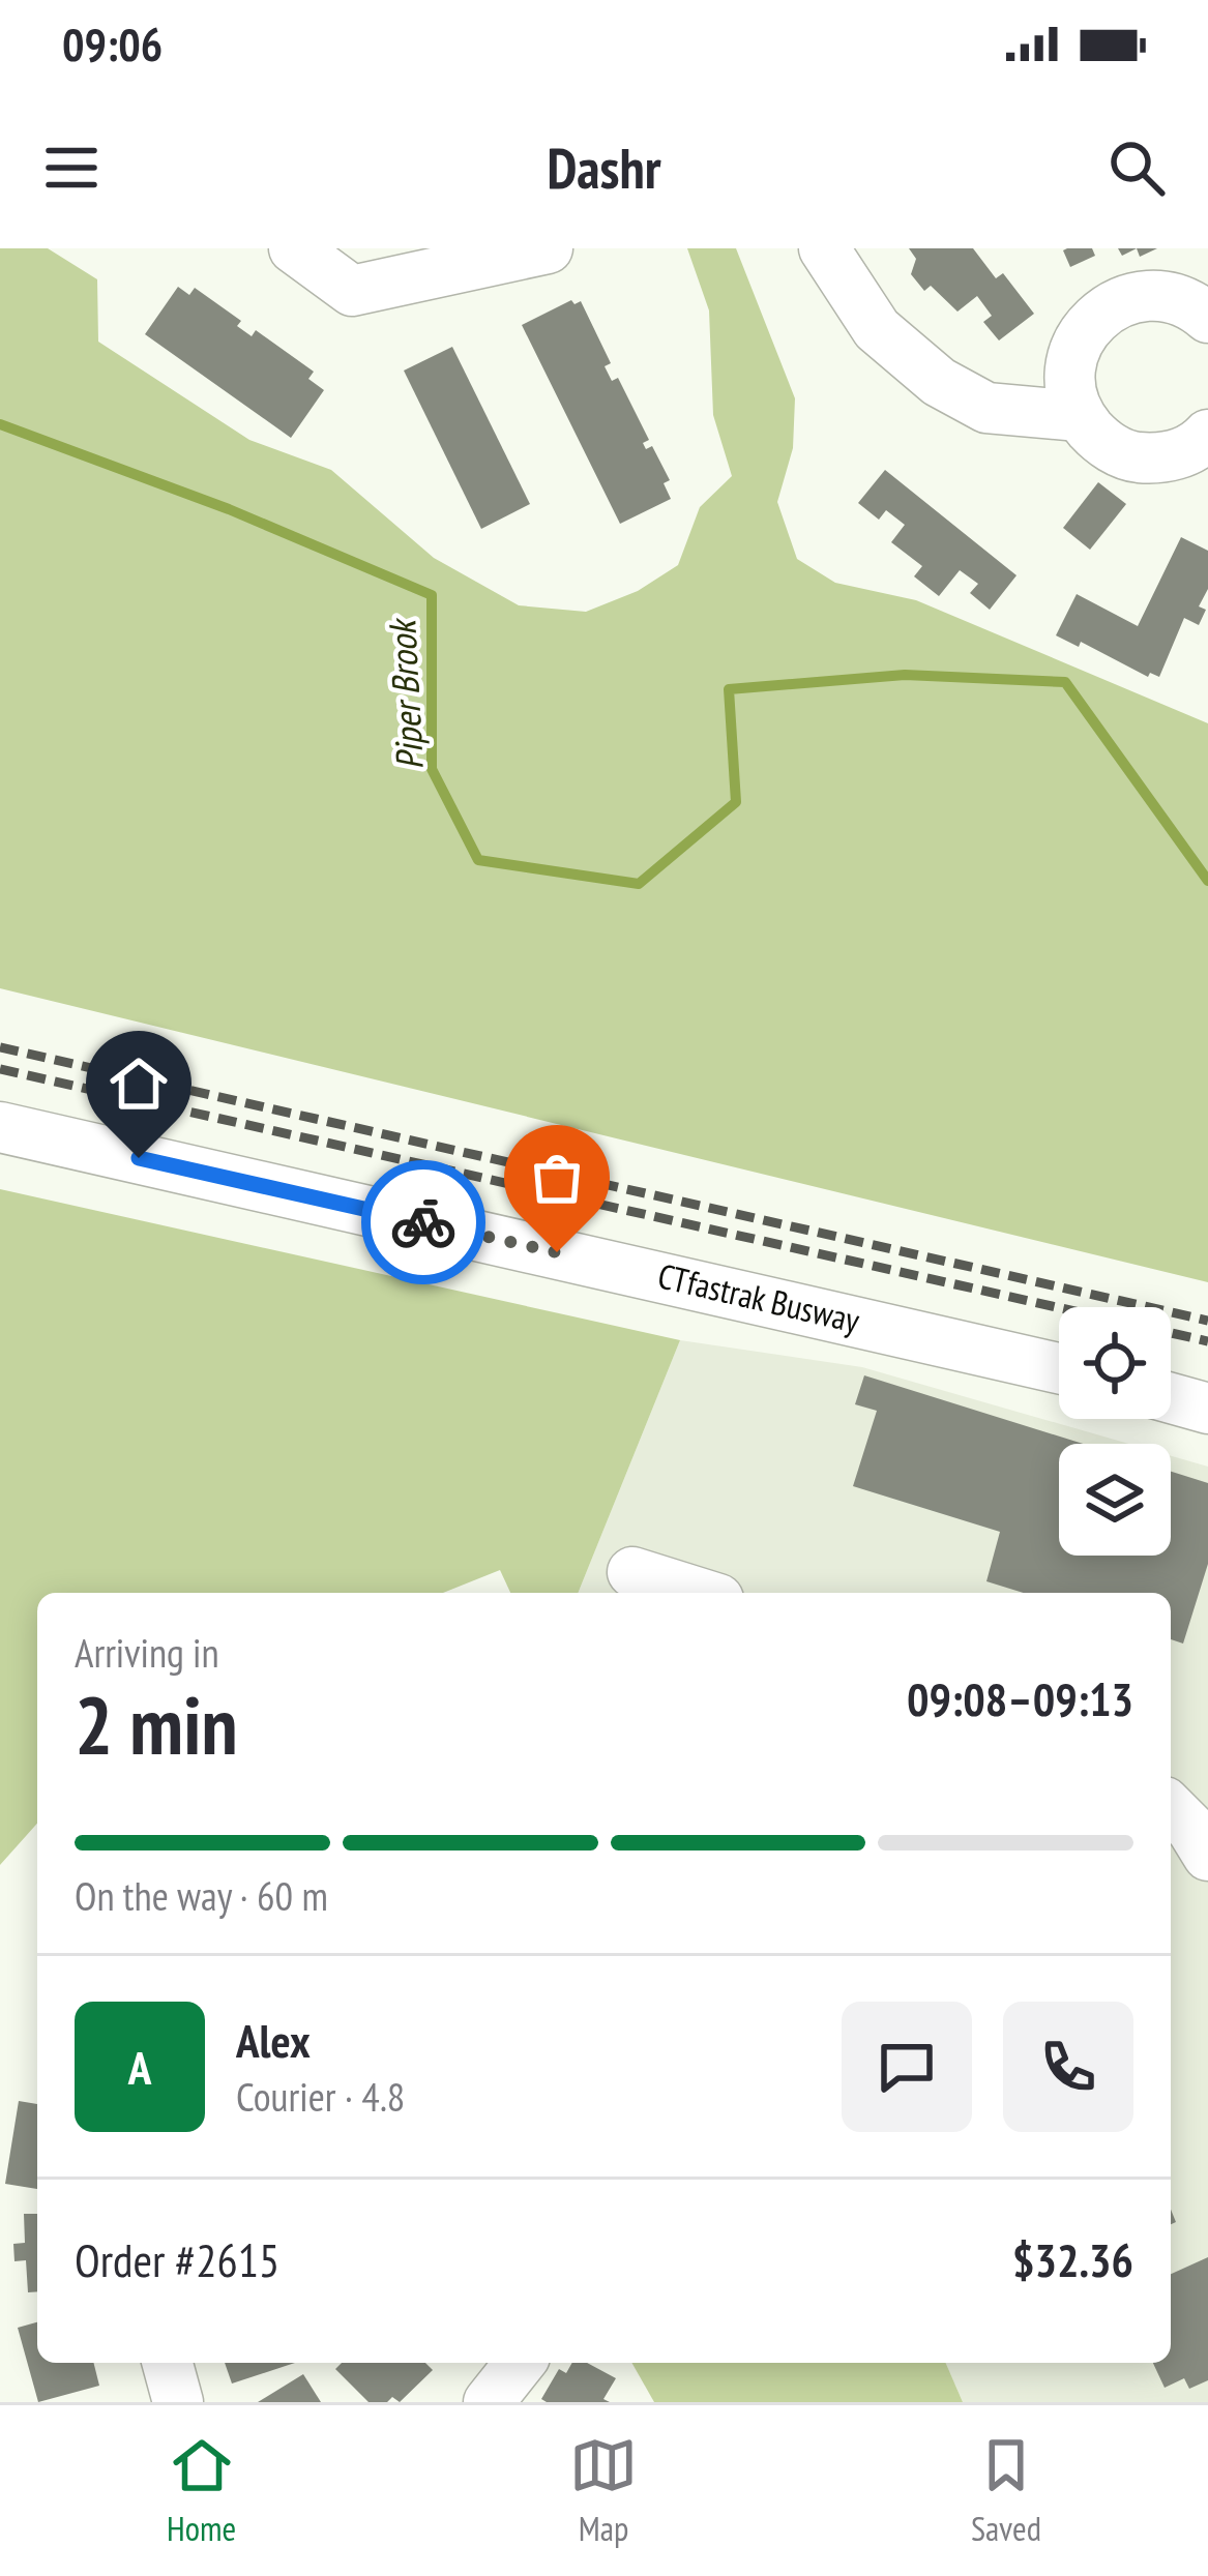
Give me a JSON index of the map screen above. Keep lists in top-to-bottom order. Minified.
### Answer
{"streets":{"street":["CTfastrak Busway"]},"water":["Piper Brook"],"page":{"status":"09:06","header":"Dashr","heading":["2 min","Arriving in","09:08–09:13"],"panel":["Alex","Courier · 4.8","Order #2615","$32.36"],"bar":"On the way · 60 m","round":"A","tabs":["Home","Map","Saved"]}}
